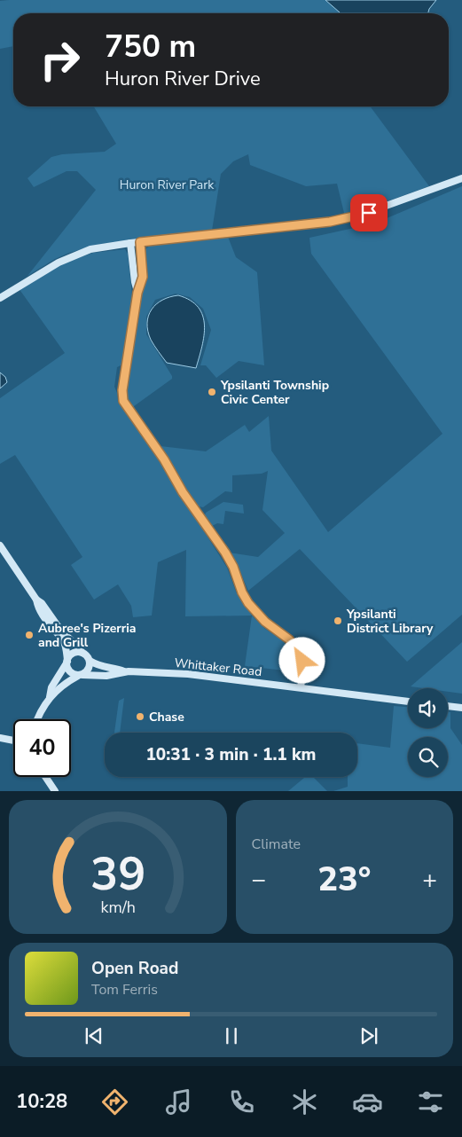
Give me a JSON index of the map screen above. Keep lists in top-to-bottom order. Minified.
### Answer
{"streets":{"main road":["Whittaker Road"]},"parks":["Huron River Park"],"places":["Ypsilanti Township Civic Center","Ypsilanti District Library","Aubree's Pizerria and Grill","Chase"],"page":{"turn":["750 m","Huron River Drive"],"limit":"40","trip":"10:31 · 3 min · 1.1 km","tile":"Climate","heat":["−","23°","+"],"song":["Open Road","Tom Ferris"],"tabs":"10:28","gauge":["39","km/h"]}}
